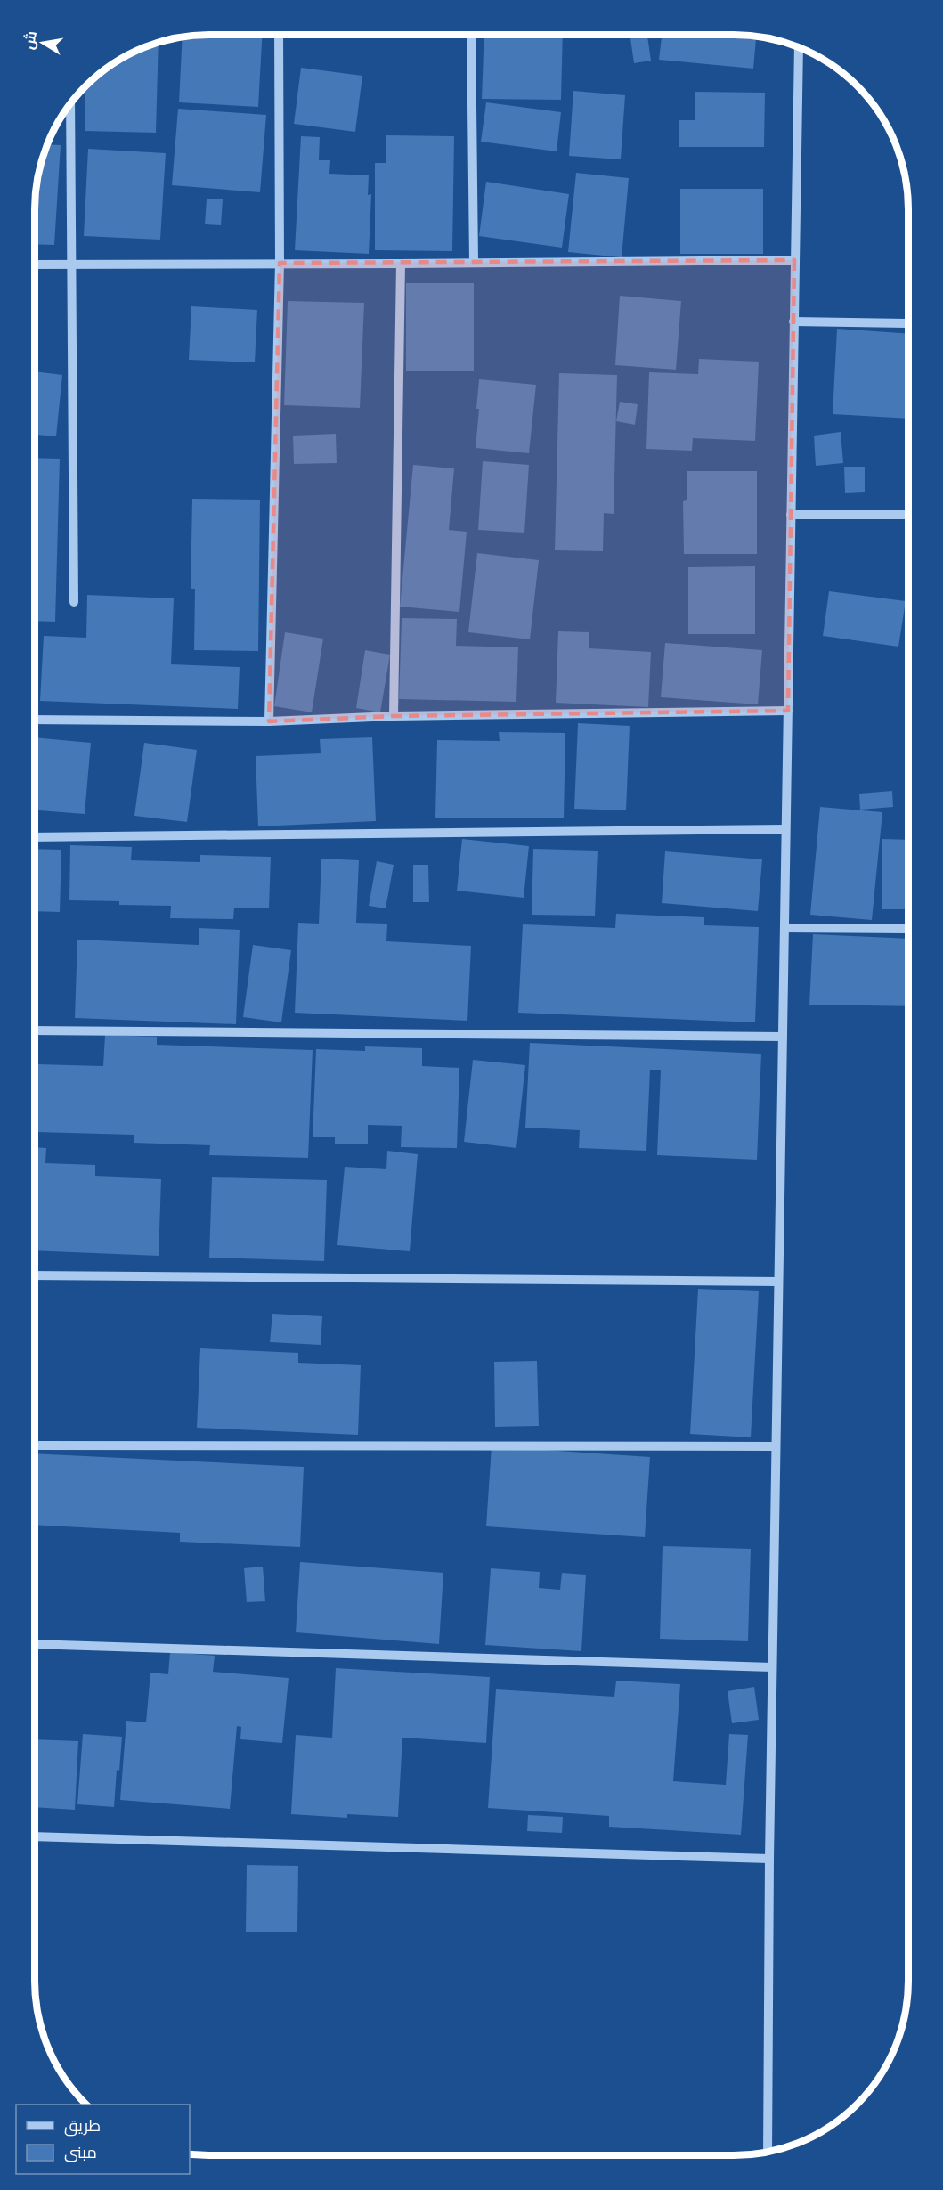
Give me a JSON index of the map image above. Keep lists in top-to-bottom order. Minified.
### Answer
{"legend":["طريق","مبنى"],"north":"left"}
